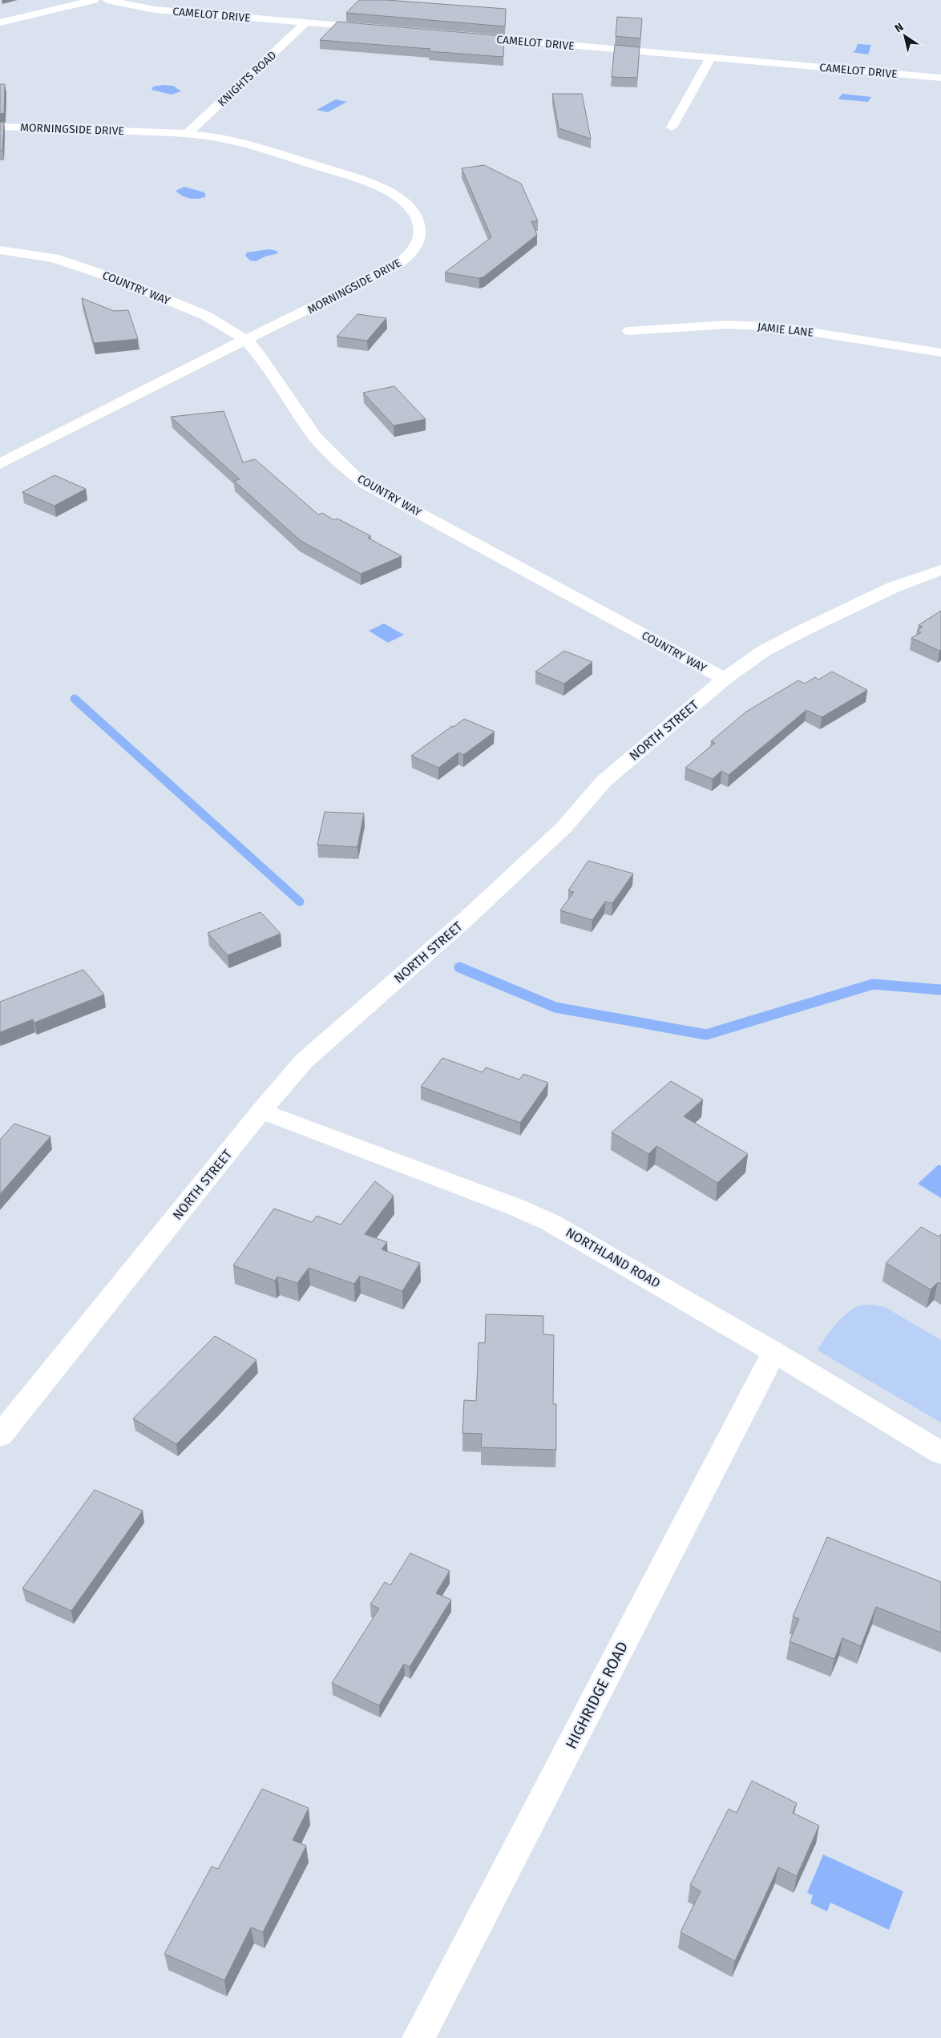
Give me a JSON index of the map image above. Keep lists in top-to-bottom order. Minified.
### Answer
{"streets":{"street":["CAMELOT DRIVE","KNIGHTS ROAD","MORNINGSIDE DRIVE","COUNTRY WAY","JAMIE LANE","NORTH STREET","NORTHLAND ROAD","HIGHRIDGE ROAD"]},"crossings":[["CAMELOT DRIVE","KNIGHTS ROAD"],["KNIGHTS ROAD","MORNINGSIDE DRIVE"],["MORNINGSIDE DRIVE","COUNTRY WAY"],["COUNTRY WAY","NORTH STREET"],["NORTH STREET","NORTHLAND ROAD"],["NORTHLAND ROAD","HIGHRIDGE ROAD"]],"north":"top left"}
